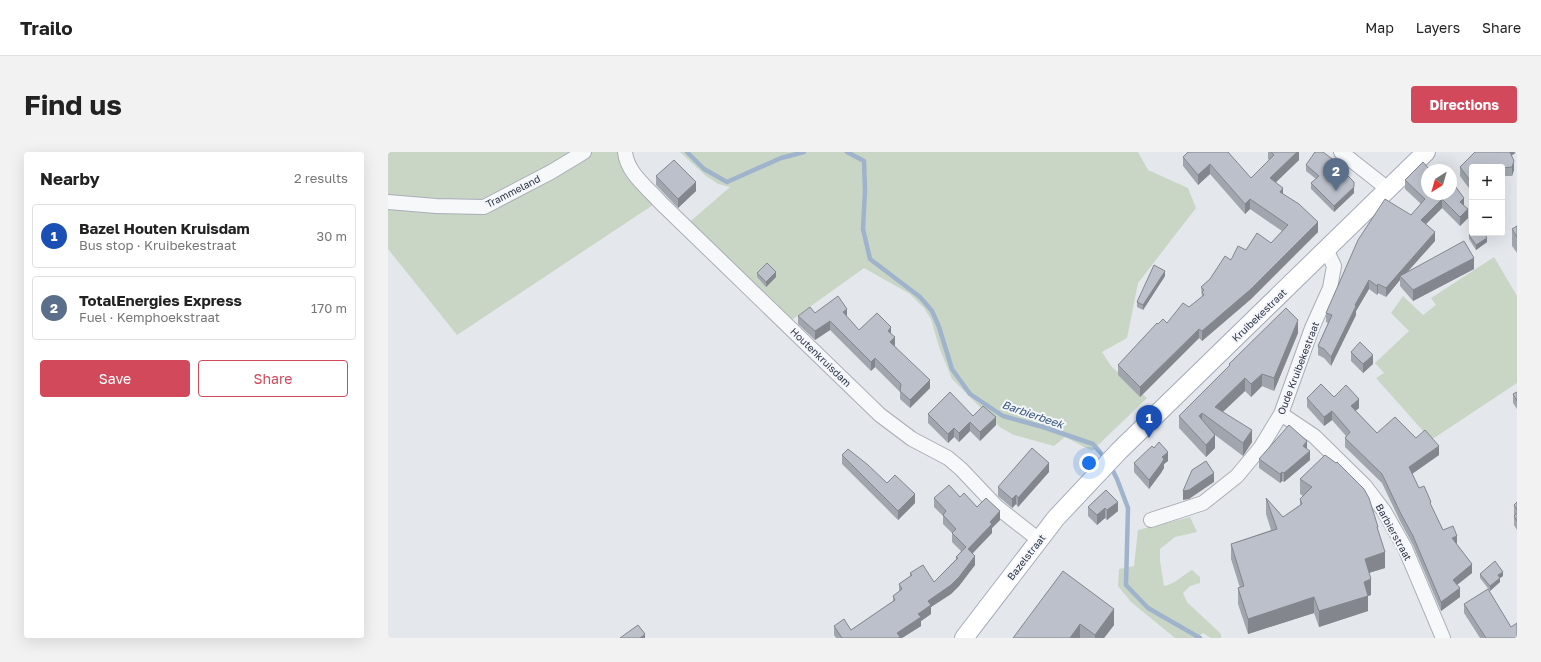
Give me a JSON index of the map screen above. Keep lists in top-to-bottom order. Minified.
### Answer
{"streets":{"main road":["Kruibekestraat","Bazelstraat"],"street":["Trammeland","Houtenkruisdam","Oude Kruibekestraat","Barbierstraat"]},"crossings":[["Kruibekestraat","Oude Kruibekestraat"],["Kruibekestraat","Bazelstraat"],["Houtenkruisdam","Bazelstraat"],["Oude Kruibekestraat","Barbierstraat"]],"water":["Barbierbeek"],"north":"bottom left","page":{"header":"Trailo","nav":["Map","Layers","Share"],"buttons":["Directions",["Save","Share"]],"title":"Find us","heading":["Nearby","2 results"],"pins":["2","1"],"map_buttons":["+","−"],"list":[{"mark":"1","name":"Bazel Houten Kruisdam","note":"Bus stop · Kruibekestraat","value":"30 m"},{"mark":"2","name":"TotalEnergies Express","note":"Fuel · Kemphoekstraat","value":"170 m"}]}}
